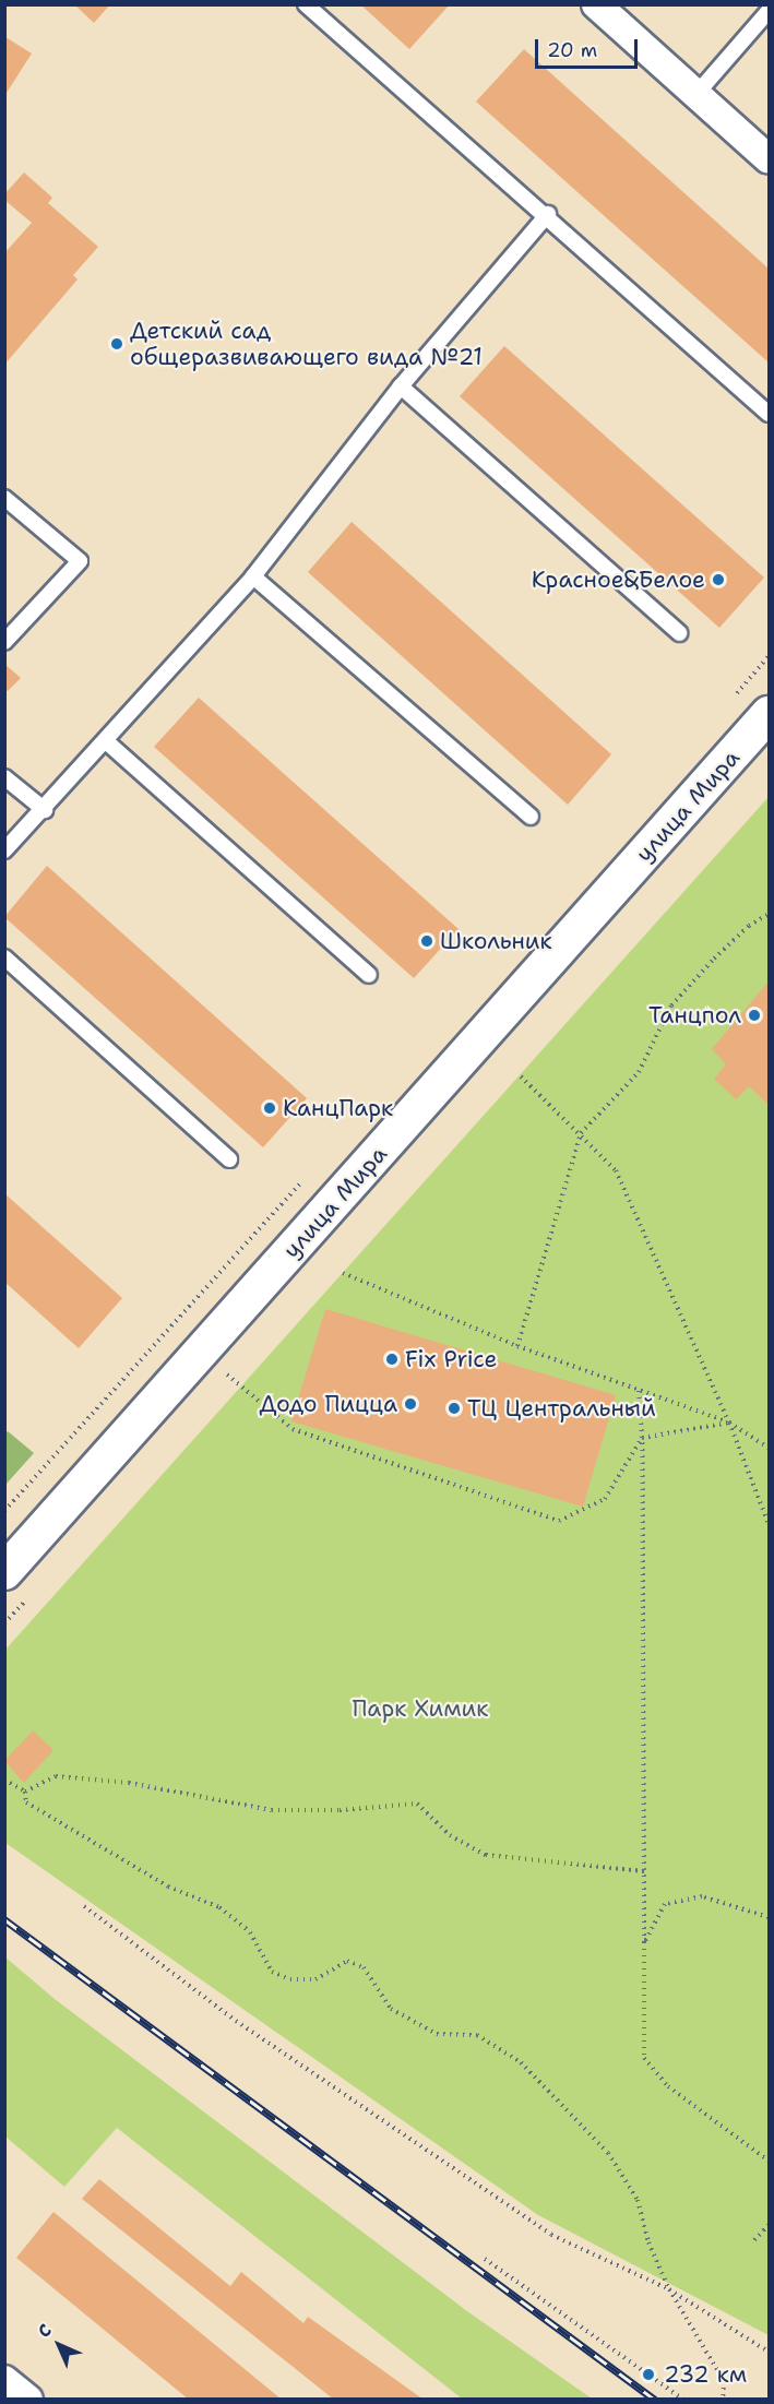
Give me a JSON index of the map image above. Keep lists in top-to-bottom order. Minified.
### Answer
{"streets":{"street":["улица Мира"]},"parks":["Парк Химик"],"places":["Детский сад общеразвивающего вида №21","Красное&Белое","Школьник","Танцпол","КанцПарк","Fix Price","Додо Пицца","ТЦ Центральный","232 км"],"scale_bar":"20 m","north":"top left"}
